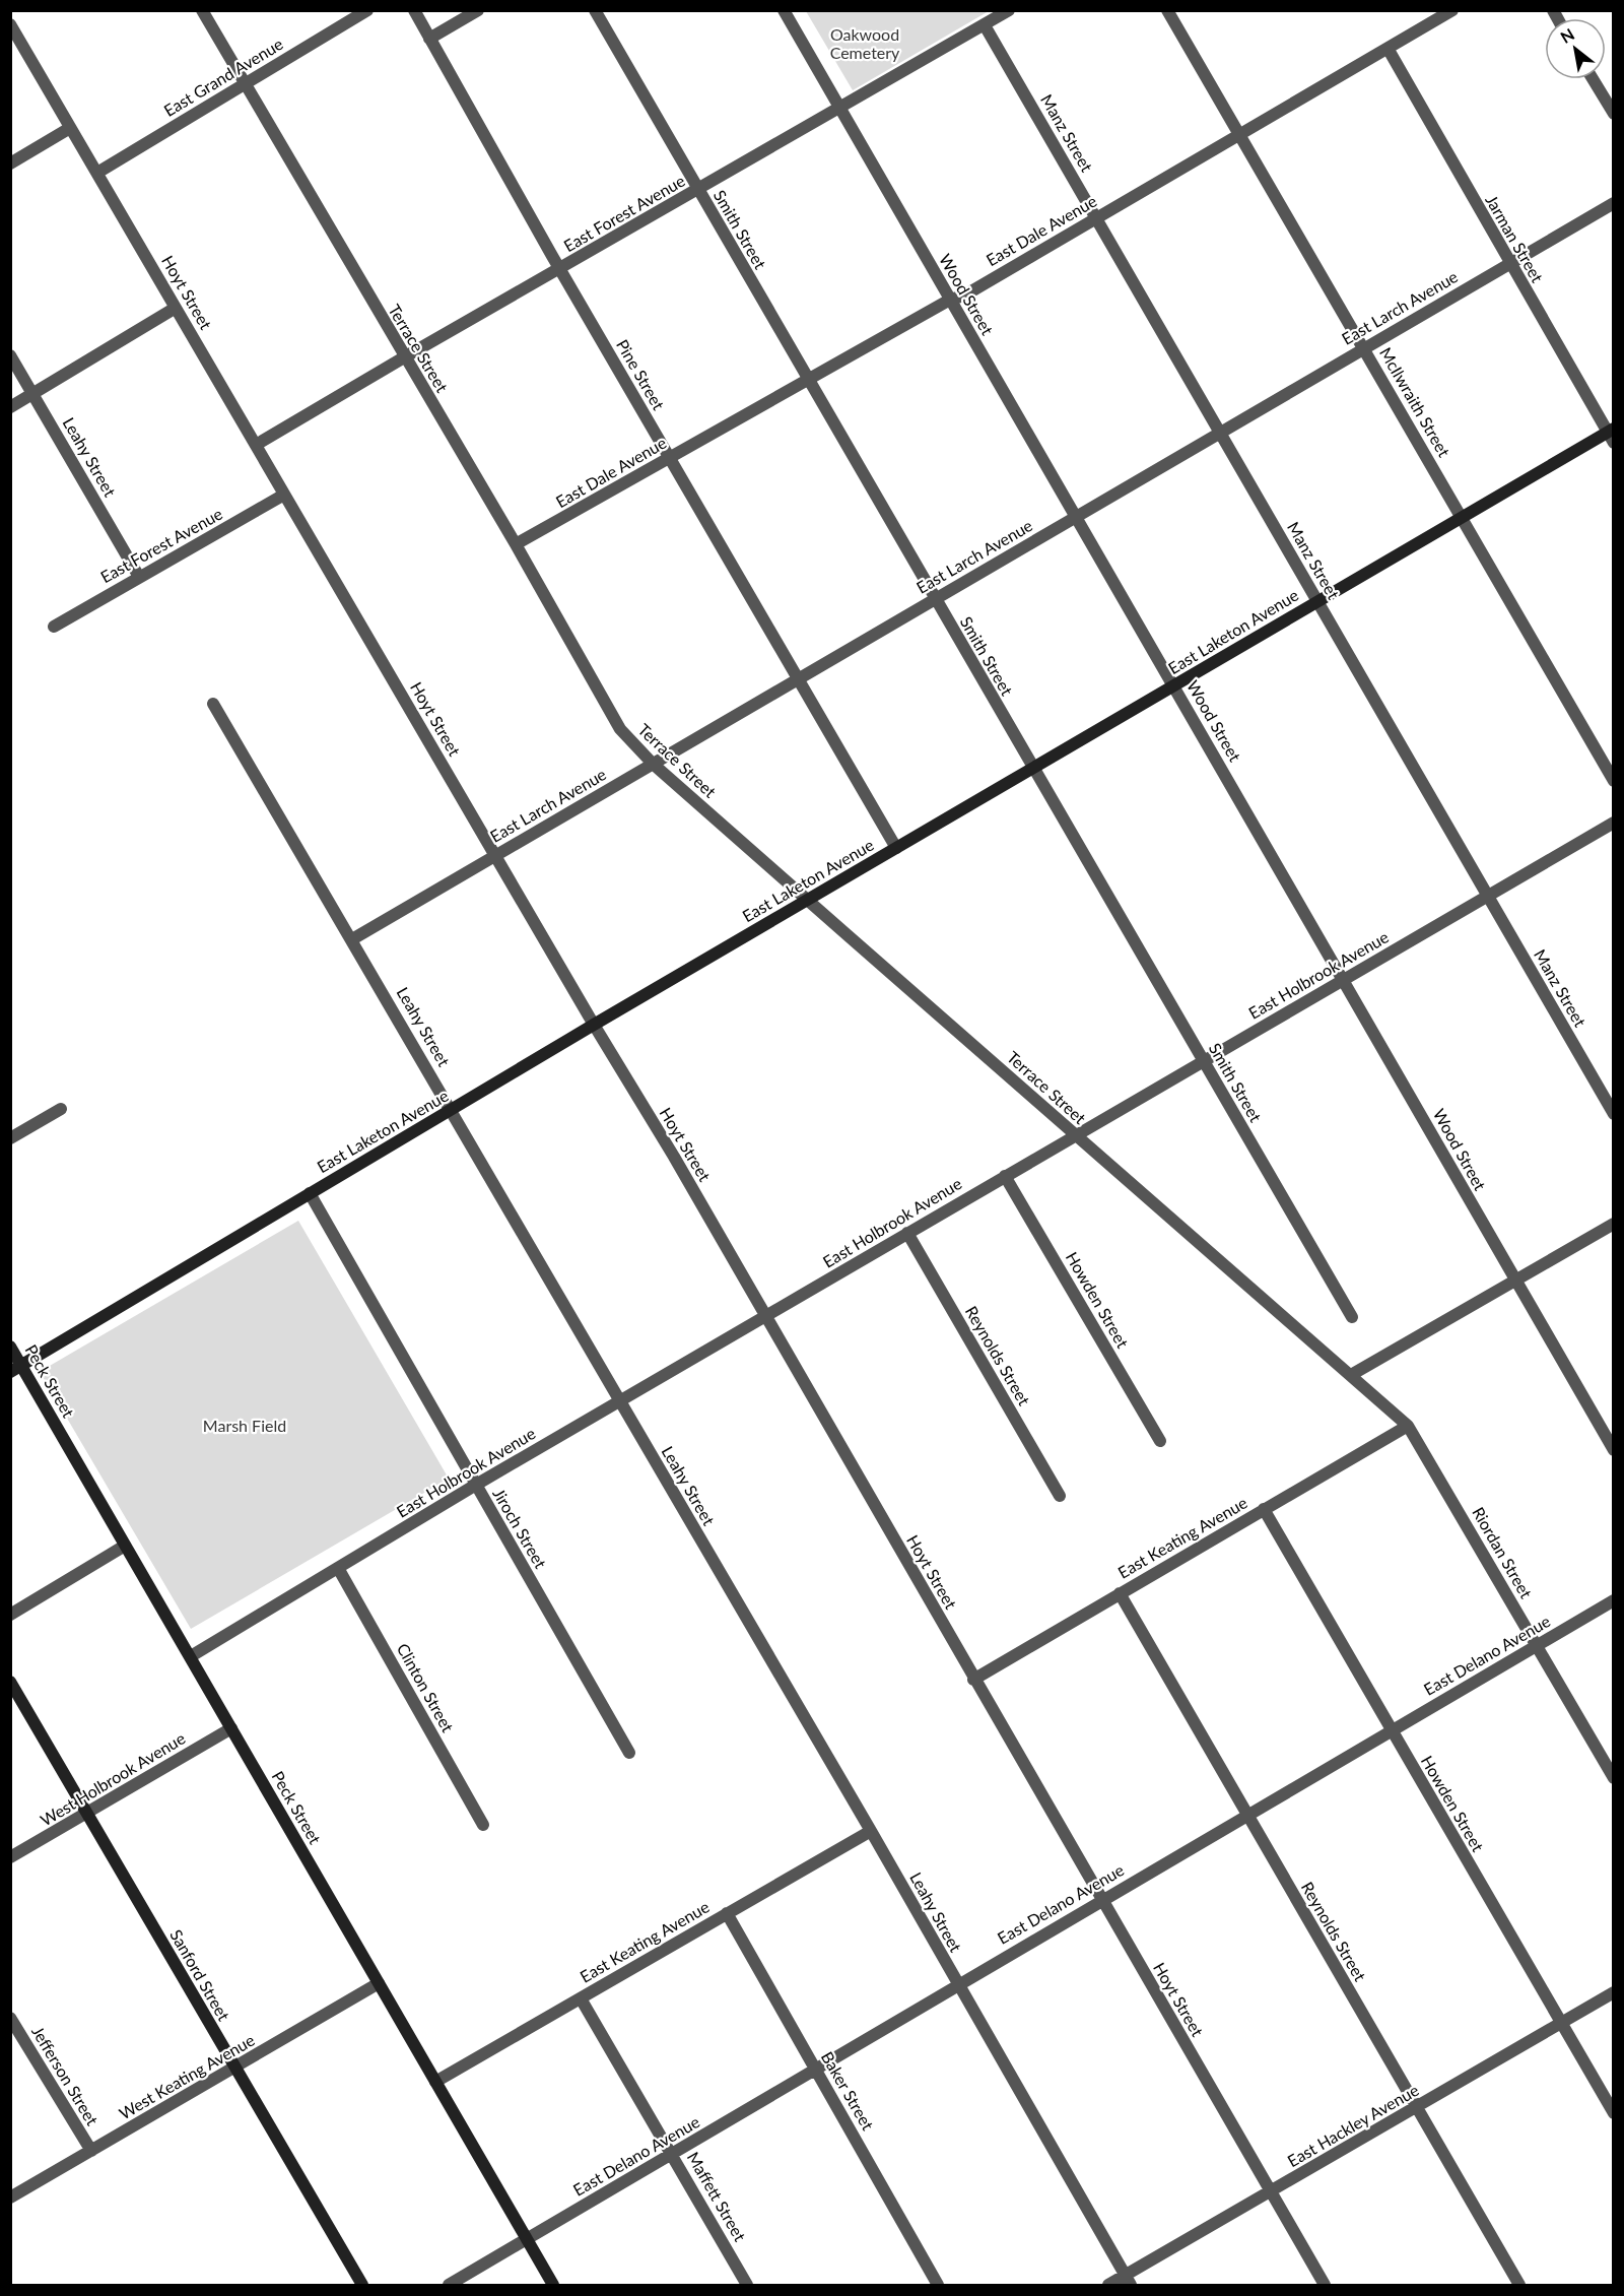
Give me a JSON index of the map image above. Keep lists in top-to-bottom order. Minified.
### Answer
{"streets":{"main road":["East Laketon Avenue","Peck Street","Sanford Street"],"street":["East Grand Avenue","Manz Street","East Forest Avenue","Smith Street","East Dale Avenue","Jarman Street","Hoyt Street","Wood Street","East Larch Avenue","Terrace Street","Pine Street","McIlwraith Street","Leahy Street","East Holbrook Avenue","Howden Street","Reynolds Street","Jiroch Street","East Keating Avenue","Riordan Street","East Delano Avenue","Clinton Street","West Holbrook Avenue","Jefferson Street","West Keating Avenue","Baker Street","East Hackley Avenue","Maffett Street"]},"crossings":[["East Grand Avenue","Hoyt Street"],["East Grand Avenue","Terrace Street"],["Manz Street","East Forest Avenue"],["Manz Street","East Dale Avenue"],["Manz Street","East Larch Avenue"],["Manz Street","East Laketon Avenue"],["Manz Street","East Holbrook Avenue"],["East Forest Avenue","Smith Street"],["East Forest Avenue","Hoyt Street"],["East Forest Avenue","Wood Street"],["East Forest Avenue","Terrace Street"],["East Forest Avenue","Pine Street"],["East Forest Avenue","Leahy Street"],["Smith Street","East Dale Avenue"],["Smith Street","East Larch Avenue"],["Smith Street","East Laketon Avenue"],["Smith Street","East Holbrook Avenue"],["East Dale Avenue","Jarman Street"],["East Dale Avenue","Wood Street"],["East Dale Avenue","Terrace Street"],["East Dale Avenue","Pine Street"],["East Dale Avenue","McIlwraith Street"],["Jarman Street","East Larch Avenue"],["Jarman Street","East Laketon Avenue"],["Hoyt Street","East Larch Avenue"],["Hoyt Street","East Laketon Avenue"],["Hoyt Street","East Holbrook Avenue"],["Hoyt Street","East Keating Avenue"],["Hoyt Street","East Delano Avenue"],["Hoyt Street","East Hackley Avenue"],["Wood Street","East Larch Avenue"],["Wood Street","East Laketon Avenue"],["Wood Street","East Holbrook Avenue"],["East Larch Avenue","Terrace Street"],["East Larch Avenue","Pine Street"],["East Larch Avenue","McIlwraith Street"],["East Larch Avenue","Leahy Street"],["Terrace Street","East Laketon Avenue"],["Terrace Street","East Holbrook Avenue"],["Terrace Street","Riordan Street"],["Pine Street","East Laketon Avenue"],["McIlwraith Street","East Laketon Avenue"],["Leahy Street","East Laketon Avenue"],["Leahy Street","East Holbrook Avenue"],["Leahy Street","East Keating Avenue"],["Leahy Street","East Delano Avenue"],["Leahy Street","East Hackley Avenue"],["East Laketon Avenue","Peck Street"],["East Laketon Avenue","Jiroch Street"],["East Holbrook Avenue","Howden Street"],["East Holbrook Avenue","Reynolds Street"],["East Holbrook Avenue","Peck Street"],["East Holbrook Avenue","Jiroch Street"],["East Holbrook Avenue","Clinton Street"],["Howden Street","East Keating Avenue"],["Howden Street","East Delano Avenue"],["Howden Street","East Hackley Avenue"],["Reynolds Street","East Keating Avenue"],["Reynolds Street","East Delano Avenue"],["Reynolds Street","East Hackley Avenue"],["Peck Street","East Keating Avenue"],["Peck Street","East Delano Avenue"],["Peck Street","West Holbrook Avenue"],["Peck Street","West Keating Avenue"],["East Keating Avenue","Riordan Street"],["East Keating Avenue","Baker Street"],["East Keating Avenue","Maffett Street"],["Riordan Street","East Delano Avenue"],["East Delano Avenue","Baker Street"],["East Delano Avenue","Maffett Street"],["West Holbrook Avenue","Sanford Street"],["Sanford Street","West Keating Avenue"],["Jefferson Street","West Keating Avenue"]],"parks":["Oakwood Cemetery","Marsh Field"],"north":"top left"}
